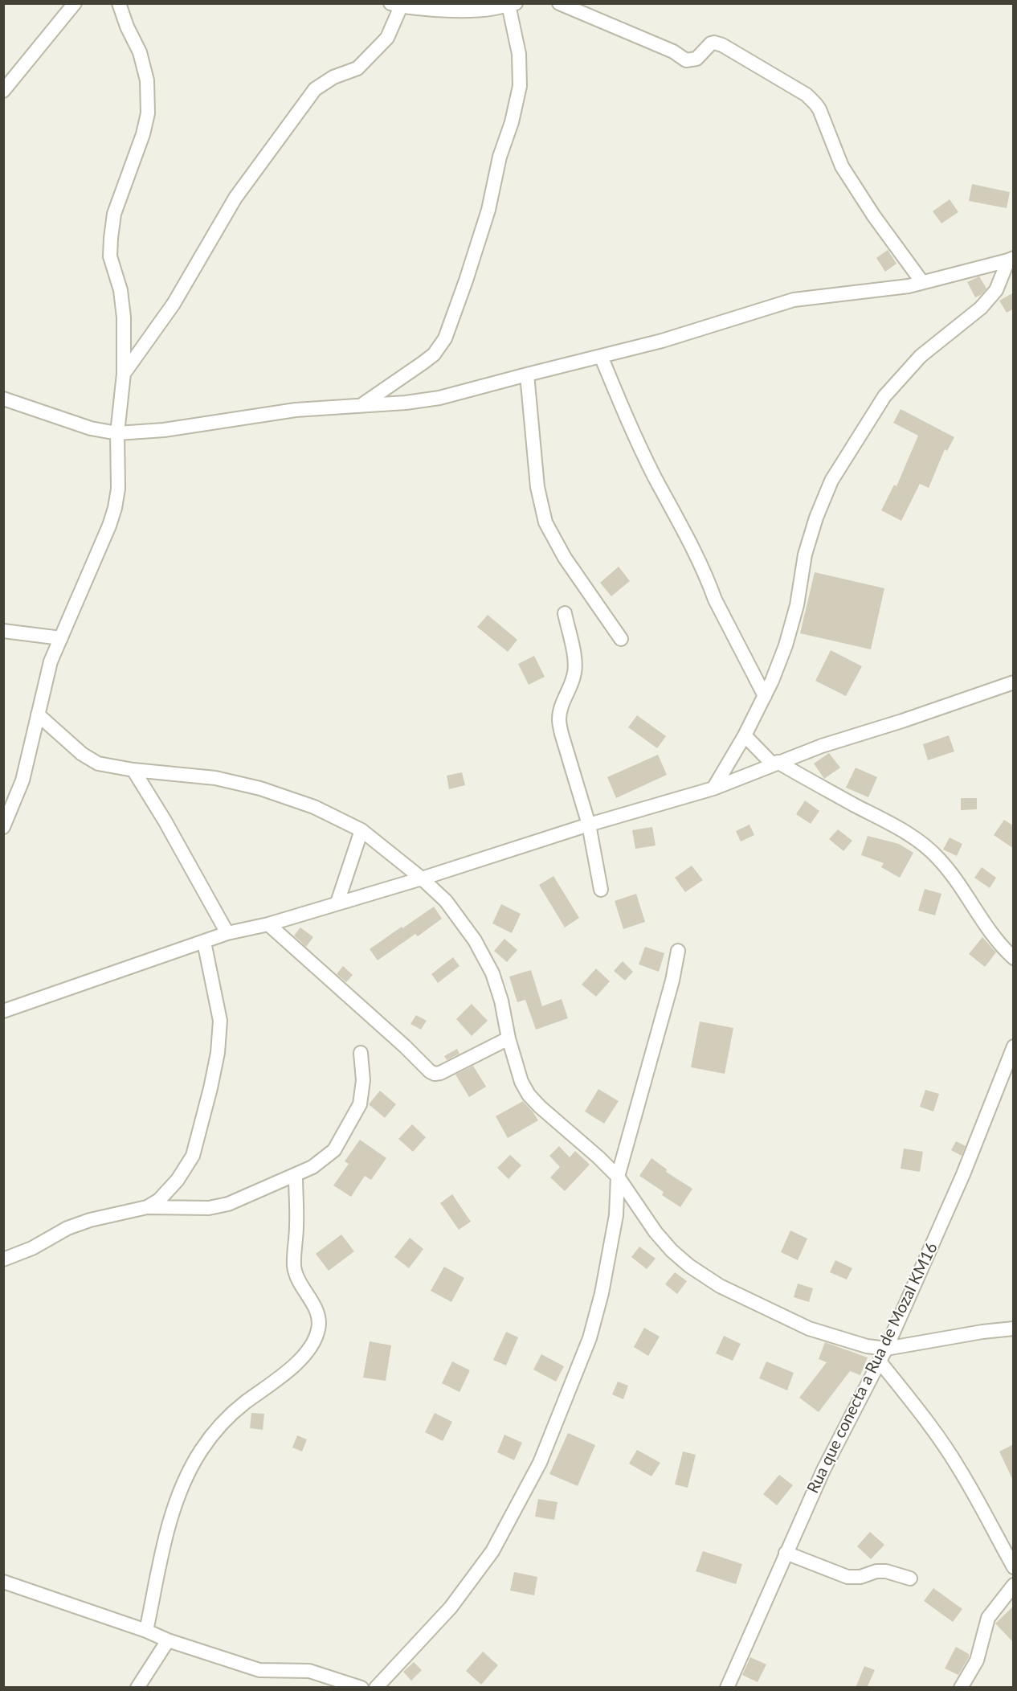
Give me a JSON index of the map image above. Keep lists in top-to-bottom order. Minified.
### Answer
{"streets":{"street":["Rua que conecta a Rua de Mozal KM16"]}}
